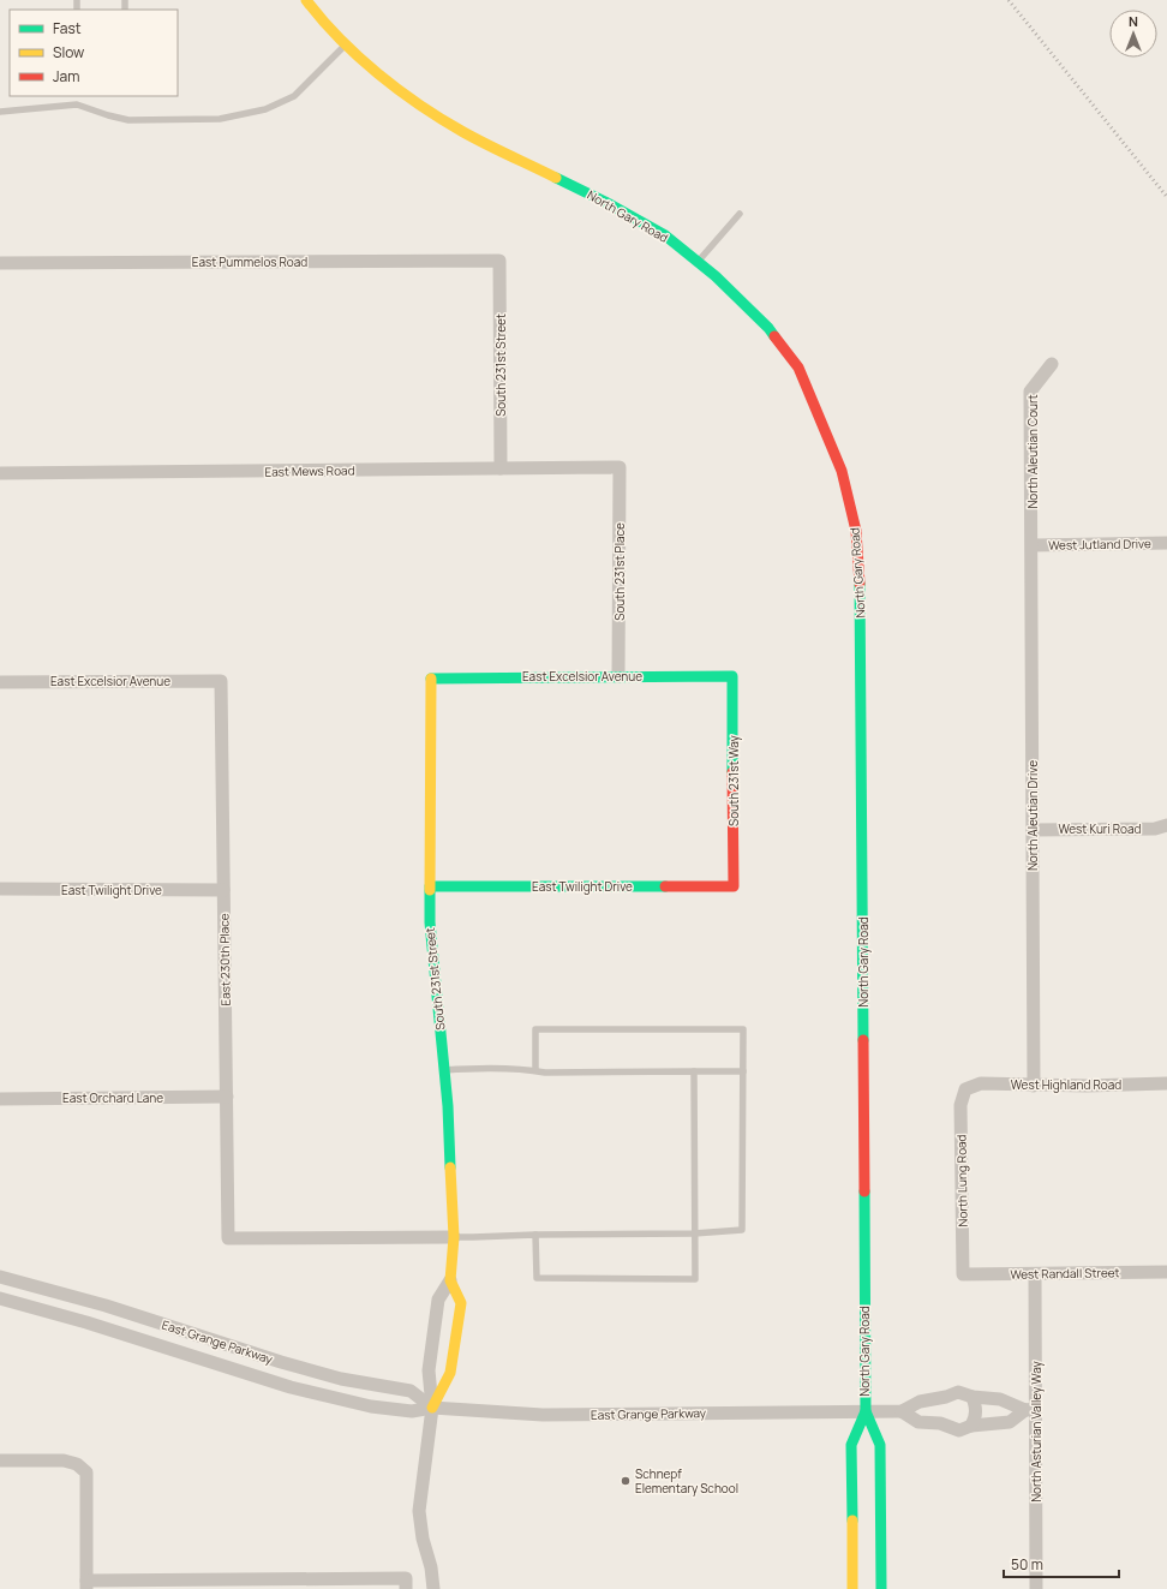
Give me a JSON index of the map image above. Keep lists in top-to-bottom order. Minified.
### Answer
{"streets":{"main road":["North Gary Road","South 231st Street","East Excelsior Avenue","South 231st Way","East Twilight Drive"],"street":["East Pummelos Road","North Aleutian Court","East Mews Road","West Jutland Drive","South 231st Place","North Aleutian Drive","West Kuri Road","East 230th Place","West Highland Road","East Orchard Lane","North Lung Road","West Randall Street","East Grange Parkway","North Asturian Valley Way"]},"crossings":[["North Gary Road","East Grange Parkway"],["East Pummelos Road","South 231st Street"],["South 231st Street","East Mews Road"],["South 231st Street","East Excelsior Avenue"],["South 231st Street","East Twilight Drive"],["South 231st Street","East 230th Place"],["South 231st Street","East Grange Parkway"],["North Aleutian Court","West Jutland Drive"],["North Aleutian Court","North Aleutian Drive"],["East Mews Road","South 231st Place"],["West Jutland Drive","North Aleutian Drive"],["South 231st Place","East Excelsior Avenue"],["East Excelsior Avenue","South 231st Way"],["East Excelsior Avenue","East 230th Place"],["South 231st Way","East Twilight Drive"],["North Aleutian Drive","West Kuri Road"],["North Aleutian Drive","West Highland Road"],["East Twilight Drive","East 230th Place"],["East 230th Place","East Orchard Lane"],["West Highland Road","North Lung Road"],["North Lung Road","West Randall Street"],["West Randall Street","North Asturian Valley Way"]],"places":["Schnepf Elementary School"],"legend":["Fast","Slow","Jam"],"scale_bar":"50 m","north":"top"}
